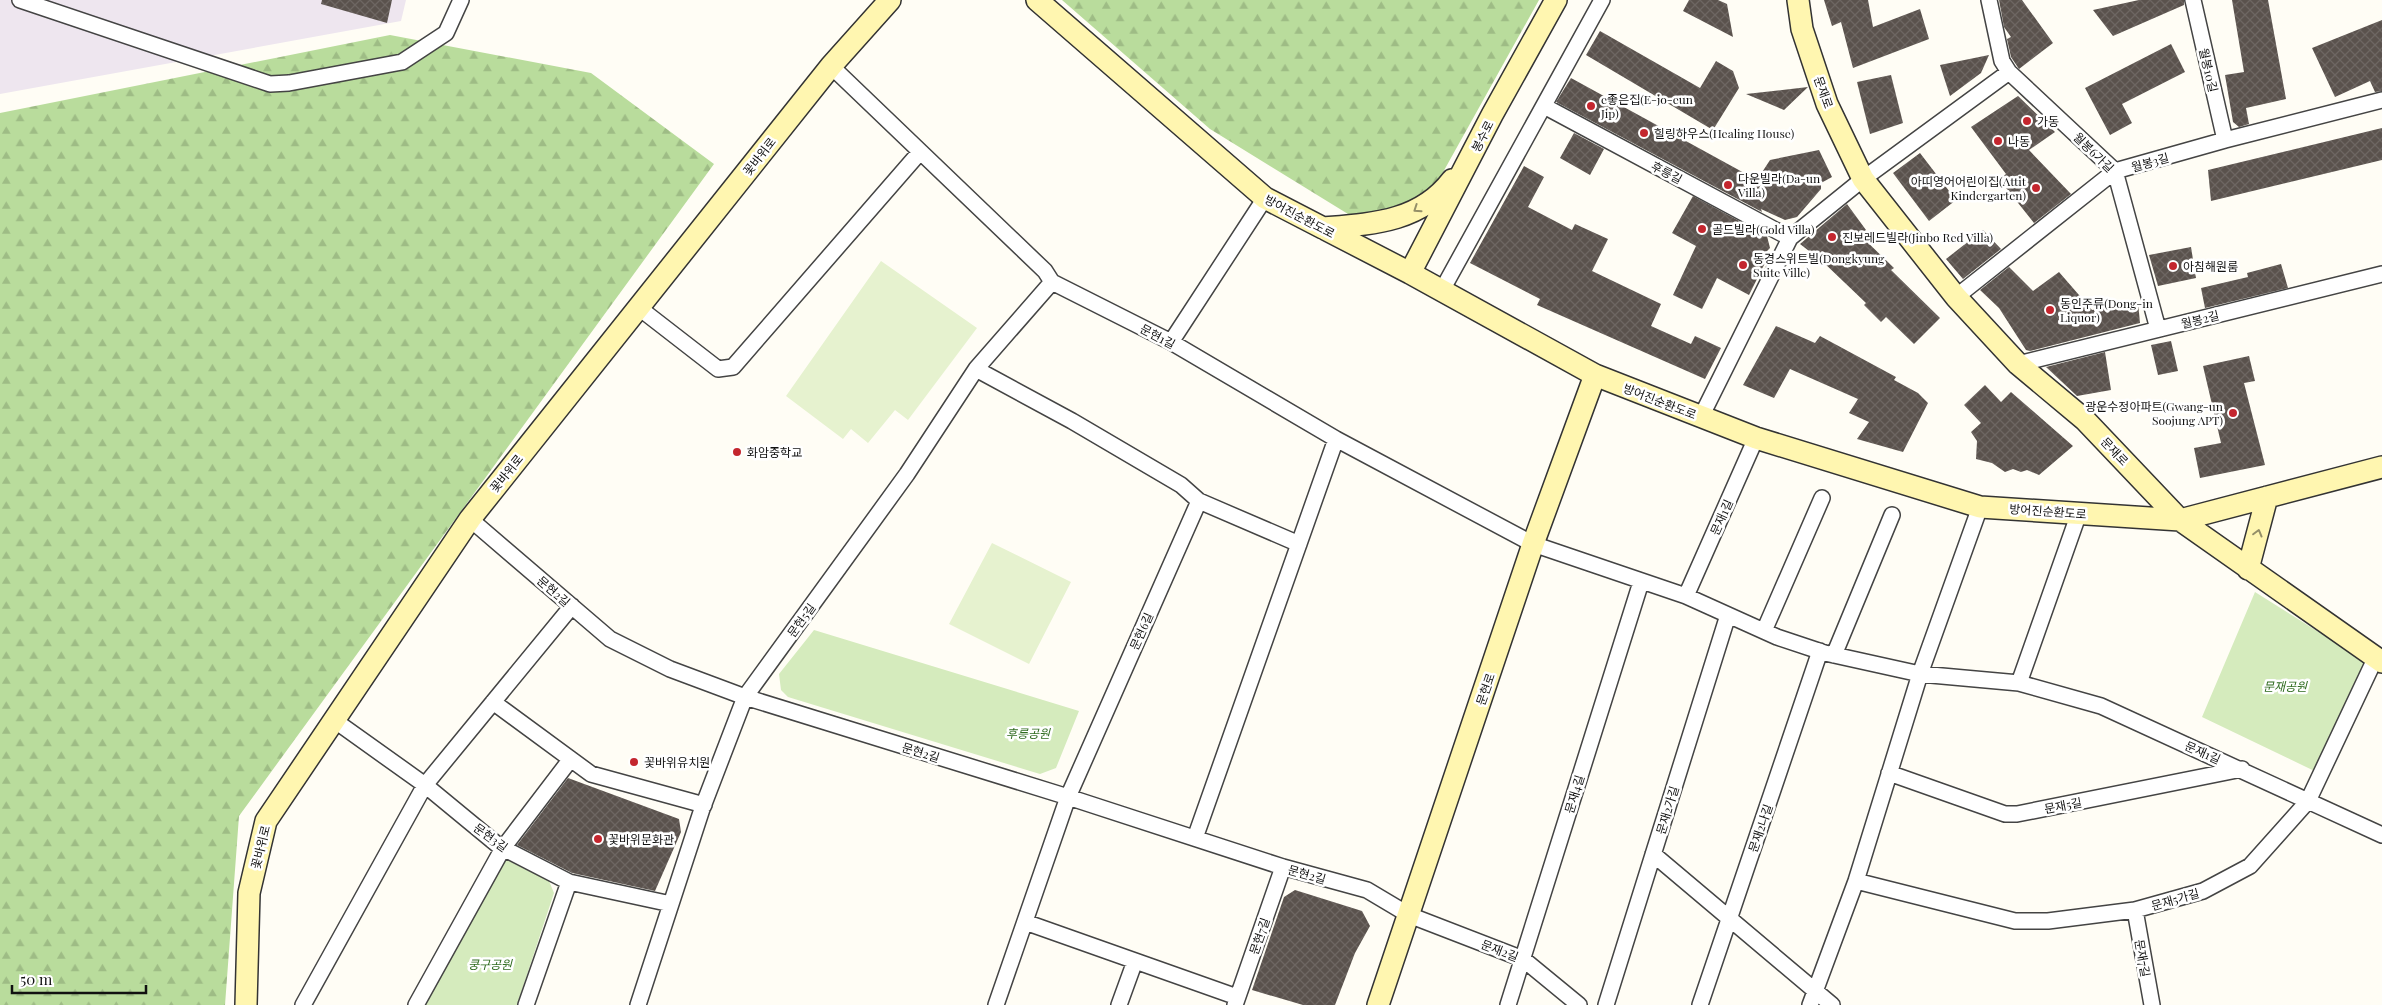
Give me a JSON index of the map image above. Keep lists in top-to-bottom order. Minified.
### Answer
{"streets":{"street":["월봉10길","문재로","봉수로","월봉6가길","꽃바위로","월봉3길","후릉길","방어진순환도로","월봉2길","문현1길","문재1길","문현2길","문현5길","문현6길","문현로","문재4길","문재5길","문재2가길","문재2나길","문현3길","문재5가길","문현7길","문재2길","문재7길"]},"crossings":[["월봉10길","월봉3길"],["문재로","월봉3길"],["문재로","방어진순환도로"],["문재로","월봉2길"],["문재로","문재5가길"],["봉수로","방어진순환도로"],["월봉6가길","월봉3길"],["월봉6가길","월봉2길"],["꽃바위로","문현1길"],["꽃바위로","문현2길"],["꽃바위로","문현3길"],["방어진순환도로","문재1길"],["방어진순환도로","문현로"],["문현1길","문재1길"],["문현1길","문현5길"],["문현1길","문현로"],["문재1길","문현로"],["문재1길","문재4길"],["문재1길","문재5길"],["문재1길","문재2가길"],["문재1길","문재2나길"],["문재1길","문재5가길"],["문현2길","문현5길"],["문현2길","문현6길"],["문현2길","문현로"],["문현2길","문현7길"],["문현2길","문재2길"],["문현5길","문현3길"],["문현로","문재2길"],["문재4길","문재2길"],["문재5가길","문재7길"]],"parks":["문재공원","후릉공원","쿵구공원"],"places":["e좋은집(E-jo-eun Jip)","가동","힐링하우스(Healing House)","나동","다운빌라(Da-un Villa)","아띠영어어린이집(Attit Kindergarten)","골드빌라(Gold Villa)","진보레드빌라(Jinbo Red Villa)","동경스위트빌(Dongkyung Suite Ville)","아침해원룸","동인주류(Dong-in Liquor)","광운수정아파트(Gwang-un Soojung APT)","화암중학교","꽃바위유치원","꽃바위문화관"],"scale_bar":"50 m"}
